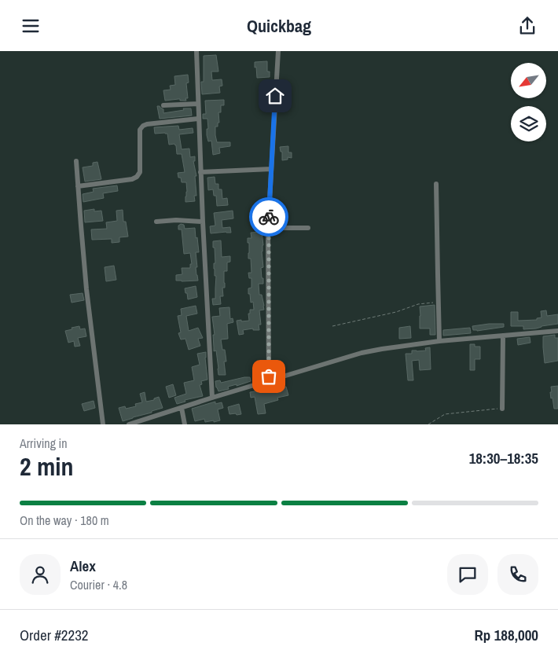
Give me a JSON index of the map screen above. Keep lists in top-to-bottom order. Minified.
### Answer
{"north":"bottom left","page":{"header":"Quickbag","heading":["2 min","Arriving in","18:30–18:35"],"panel":["Alex","Courier · 4.8","Order #2232","Rp 188,000"],"bar":"On the way · 180 m"}}
